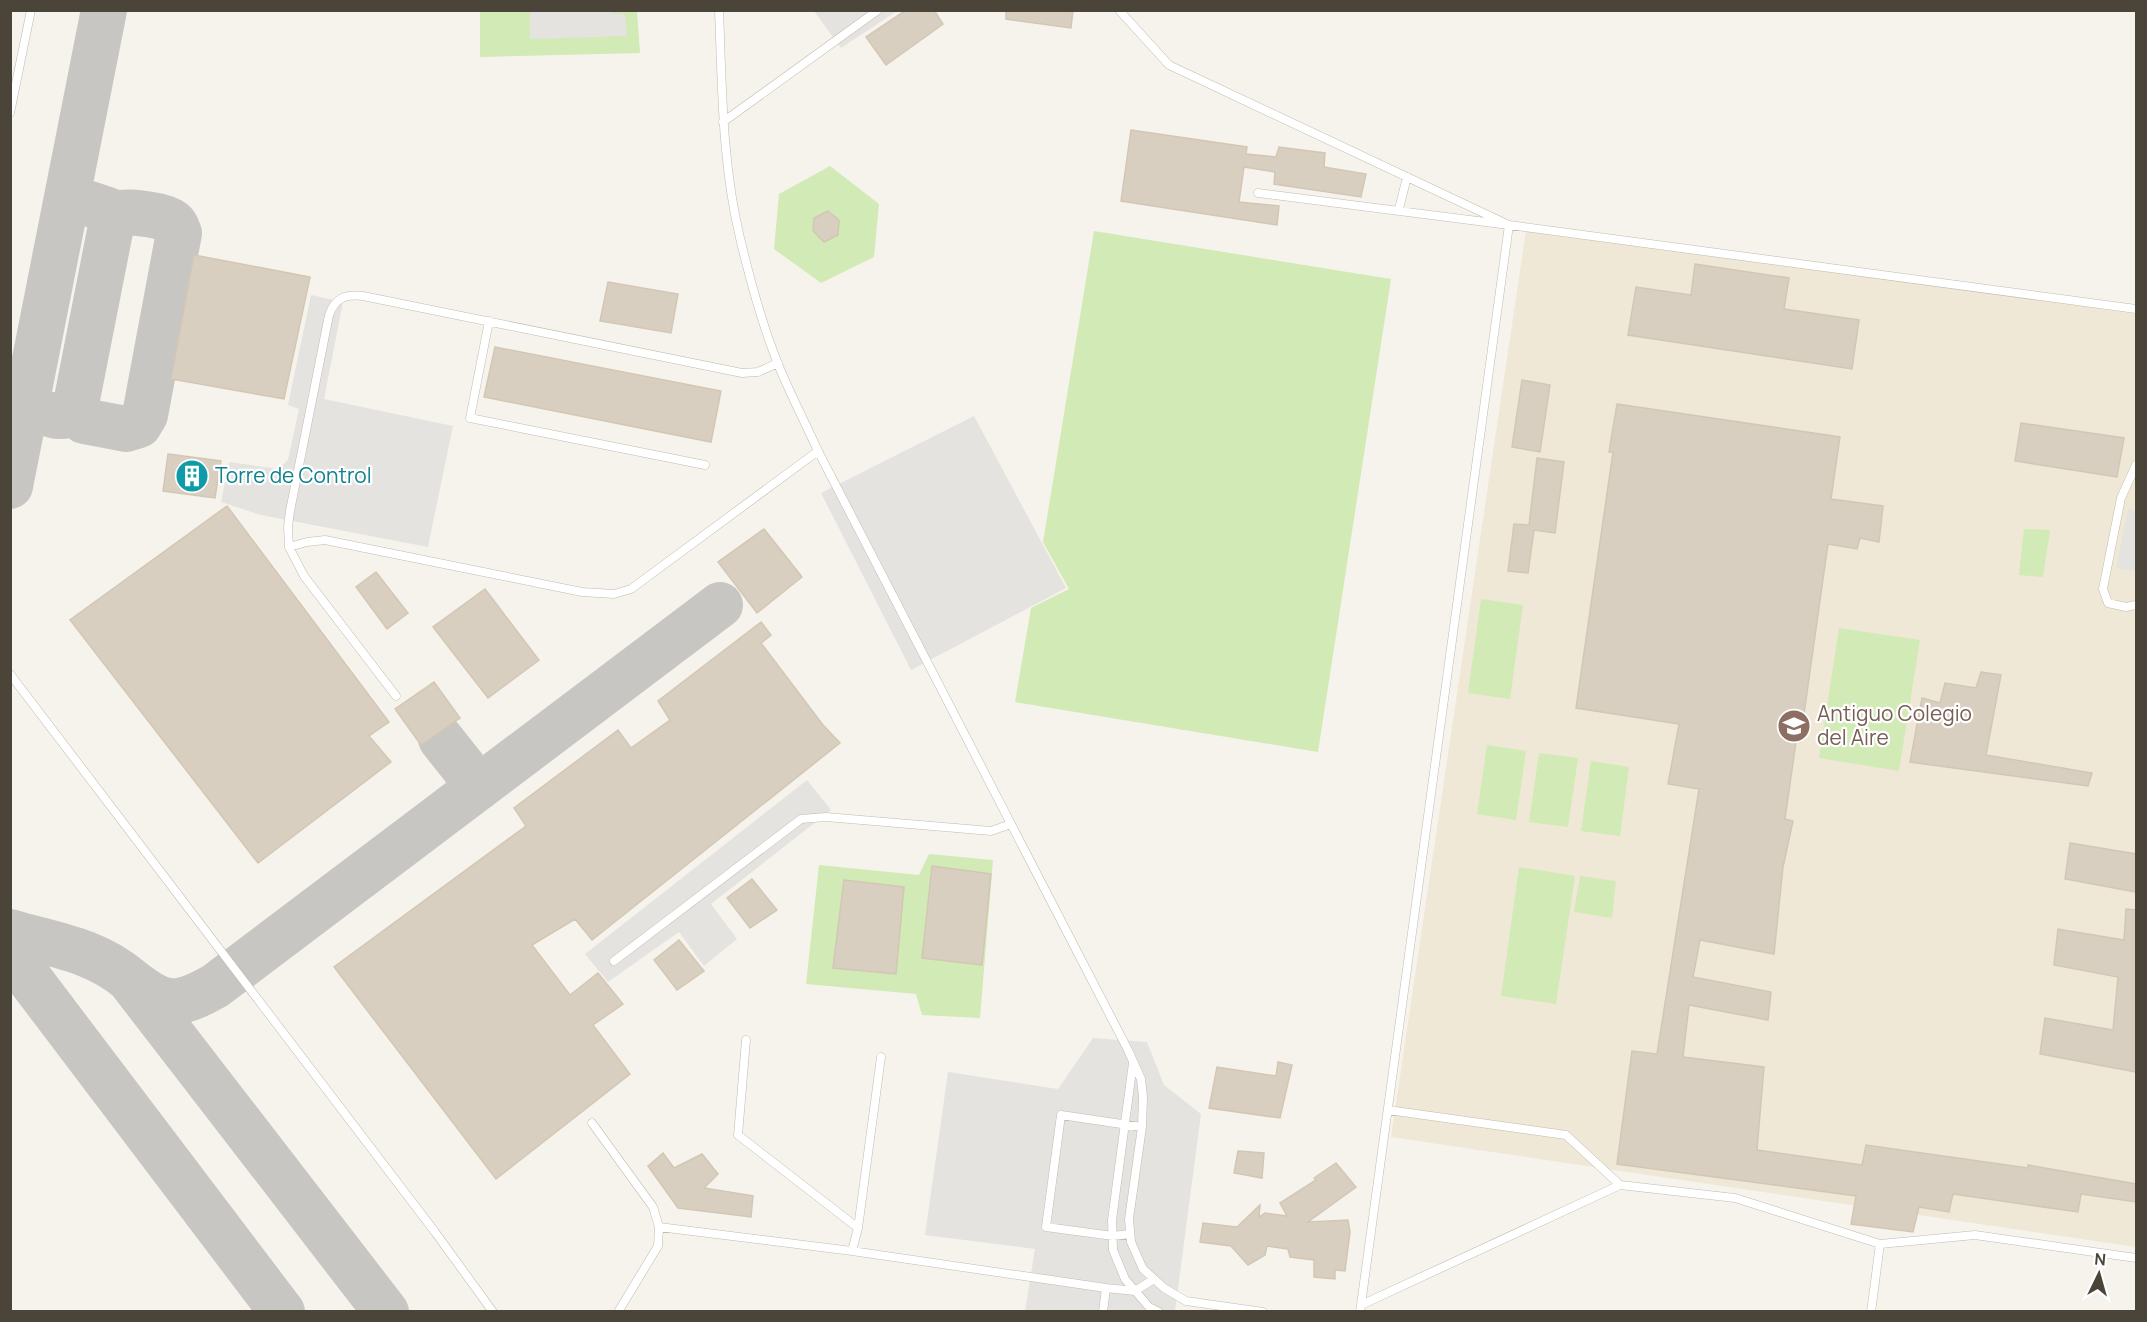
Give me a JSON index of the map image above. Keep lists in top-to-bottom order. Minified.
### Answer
{"places":{"building":["Torre de Control"],"school or university":["Antiguo Colegio del Aire"]},"north":"top"}
